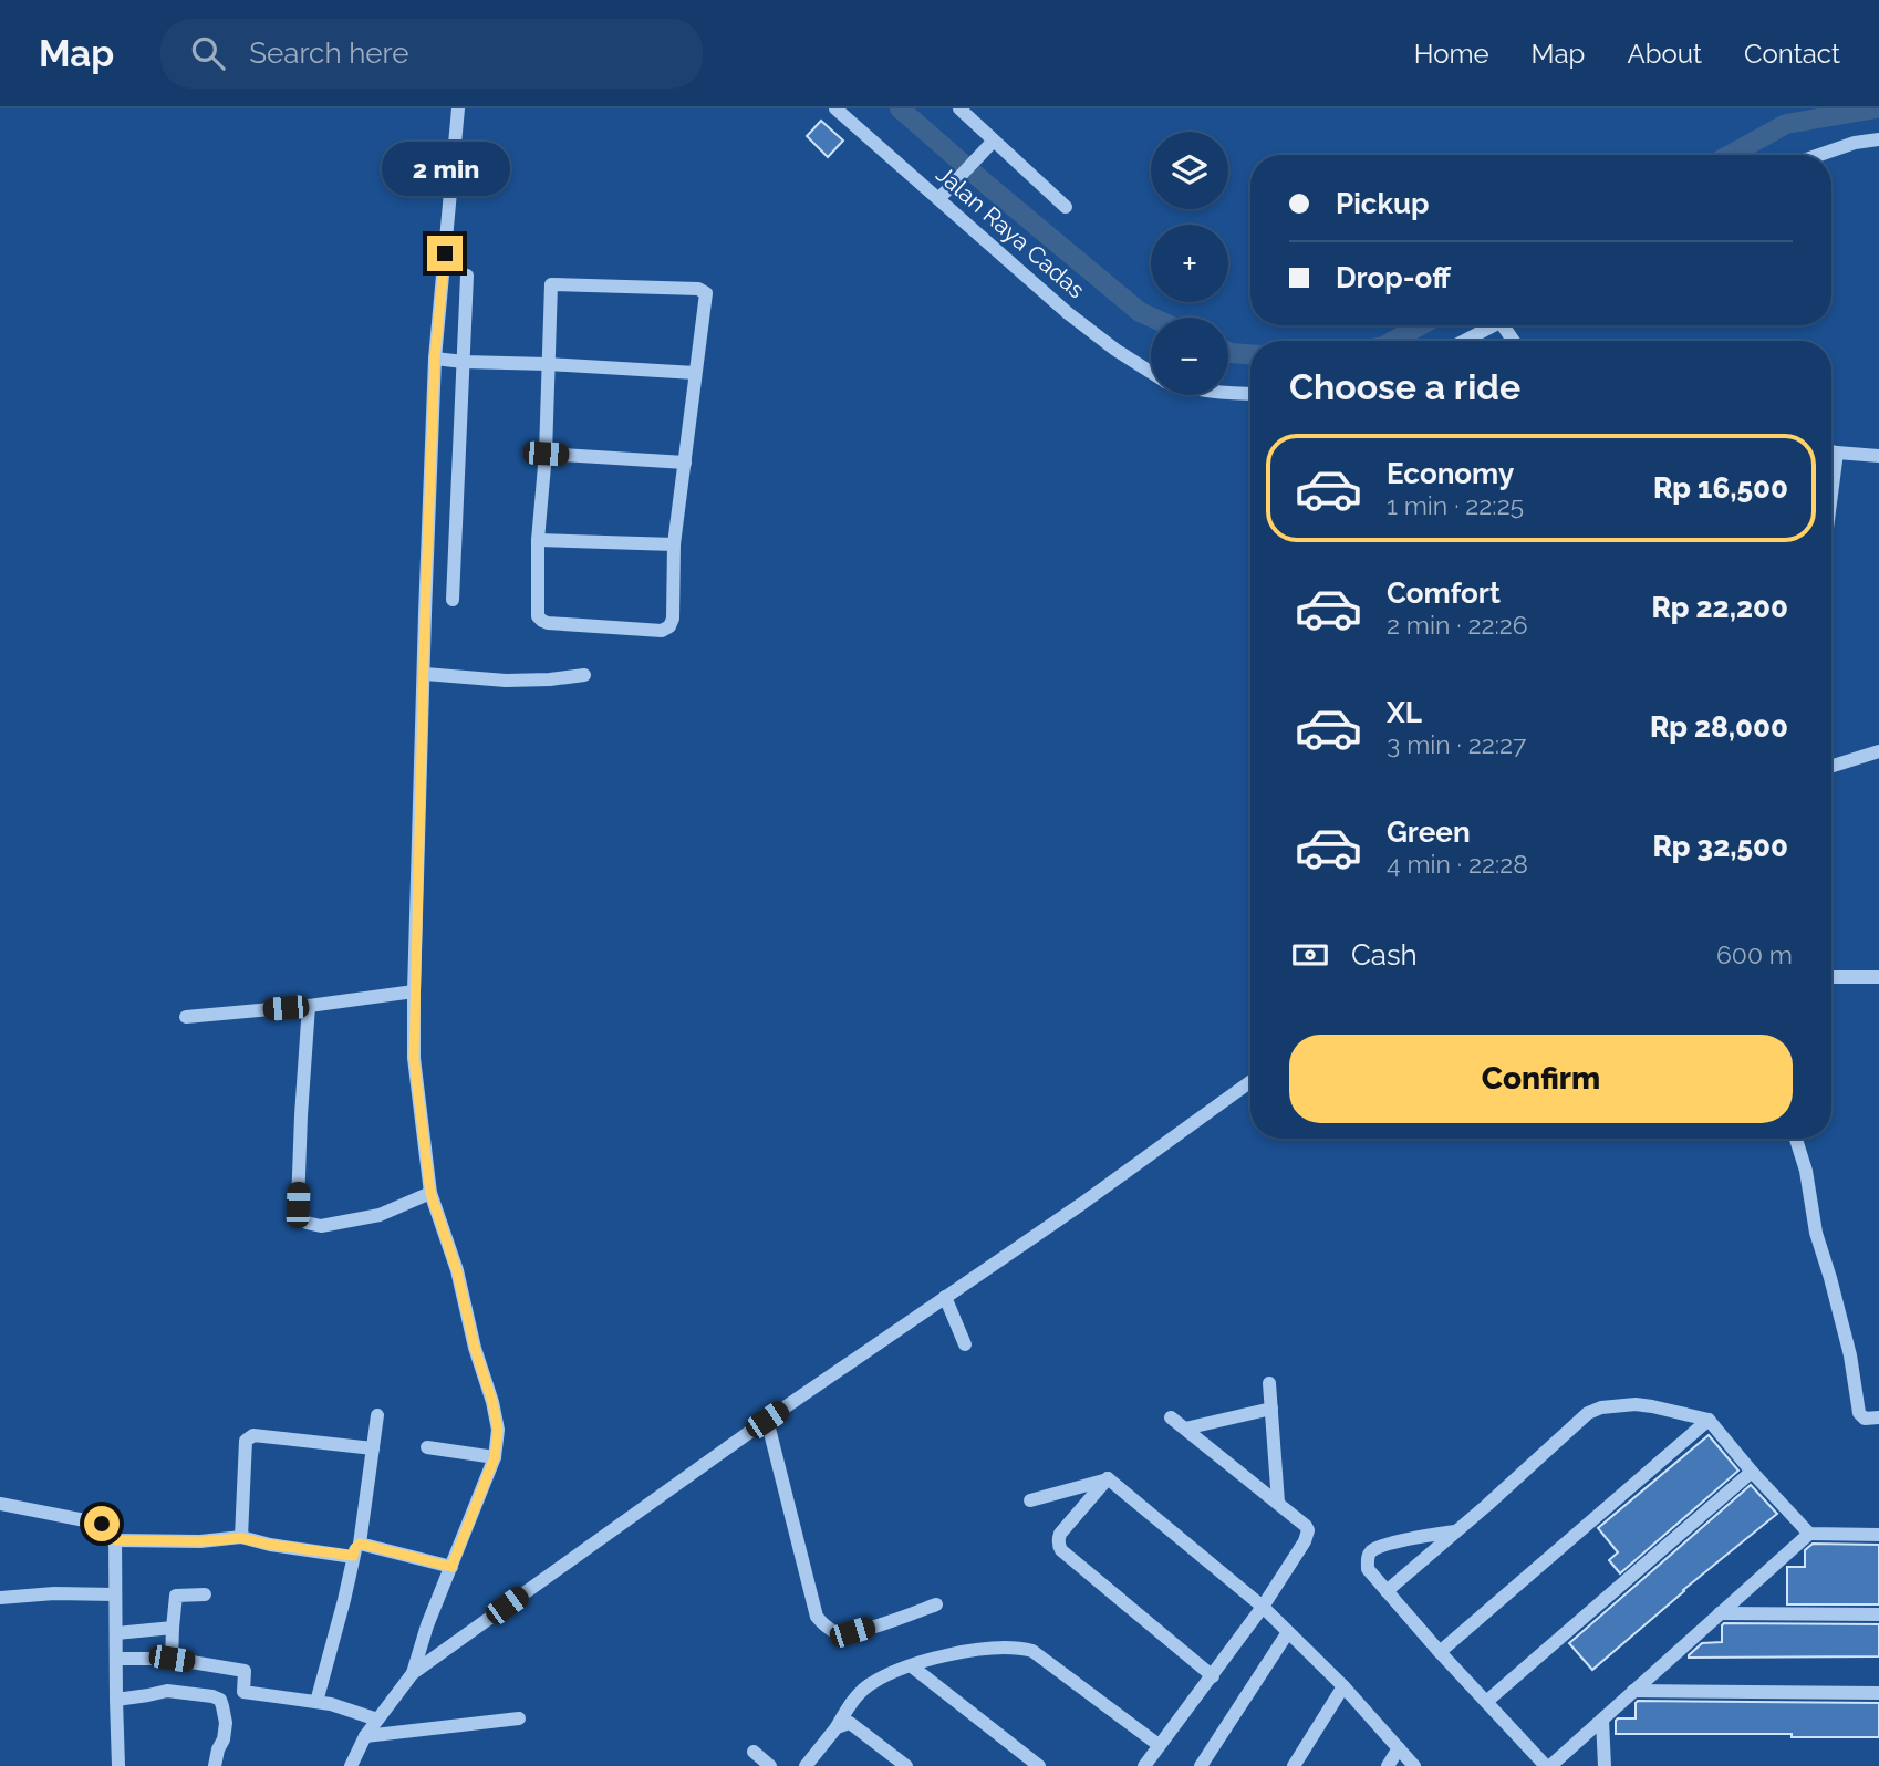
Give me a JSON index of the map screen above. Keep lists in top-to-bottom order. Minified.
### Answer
{"streets":{"street":["Jalan Raya Cadas"]},"page":{"header":"Map","search":"Search here","nav":["Home","Map","About","Contact"],"map_buttons":["+","−"],"bubble":"2 min","banner":["Pickup","Drop-off"],"heading":"Choose a ride","list":[{"name":"Economy","note":"1 min · 22:25","value":"Rp 16,500"},{"name":"Comfort","note":"2 min · 22:26","value":"Rp 22,200"},{"name":"XL","note":"3 min · 22:27","value":"Rp 28,000"},{"name":"Green","note":"4 min · 22:28","value":"Rp 32,500"}],"pay":["Cash","600 m"],"buttons":"Confirm"}}
